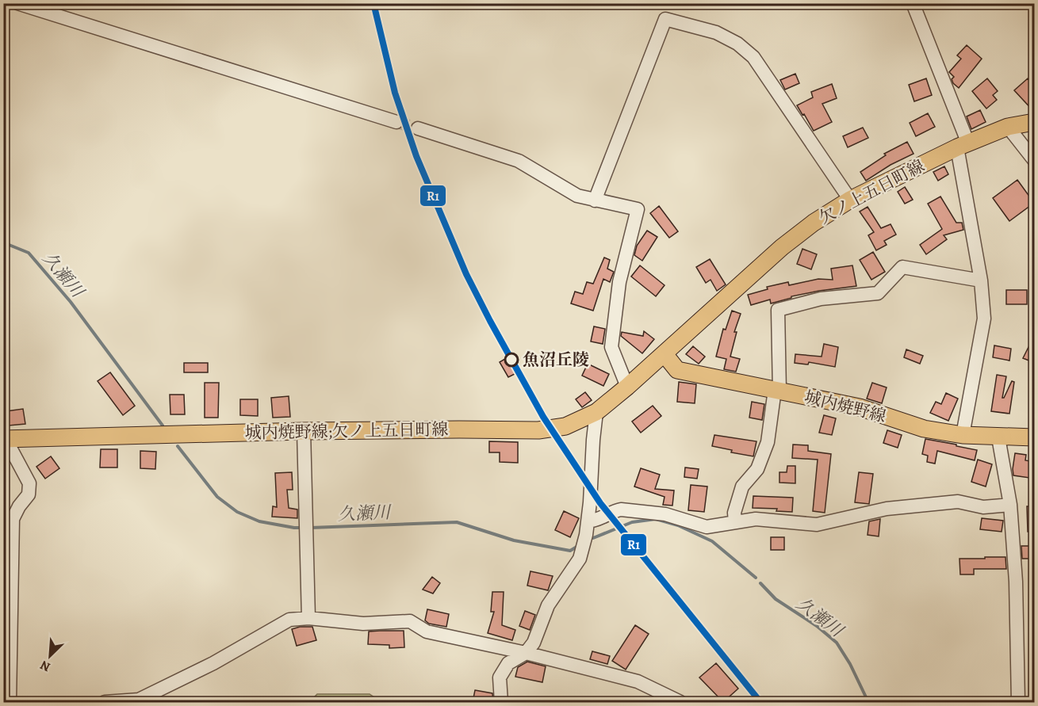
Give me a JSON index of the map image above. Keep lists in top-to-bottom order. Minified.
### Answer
{"streets":{"main road":["欠ノ上五日町線","城内焼野線","城内焼野線;欠ノ上五日町線"]},"crossings":[["欠ノ上五日町線","城内焼野線"],["欠ノ上五日町線","城内焼野線;欠ノ上五日町線"],["城内焼野線","城内焼野線;欠ノ上五日町線"]],"water":["久瀬川"],"places":["魚沼丘陵"],"lines":["transit line R1"],"north":"bottom left"}
